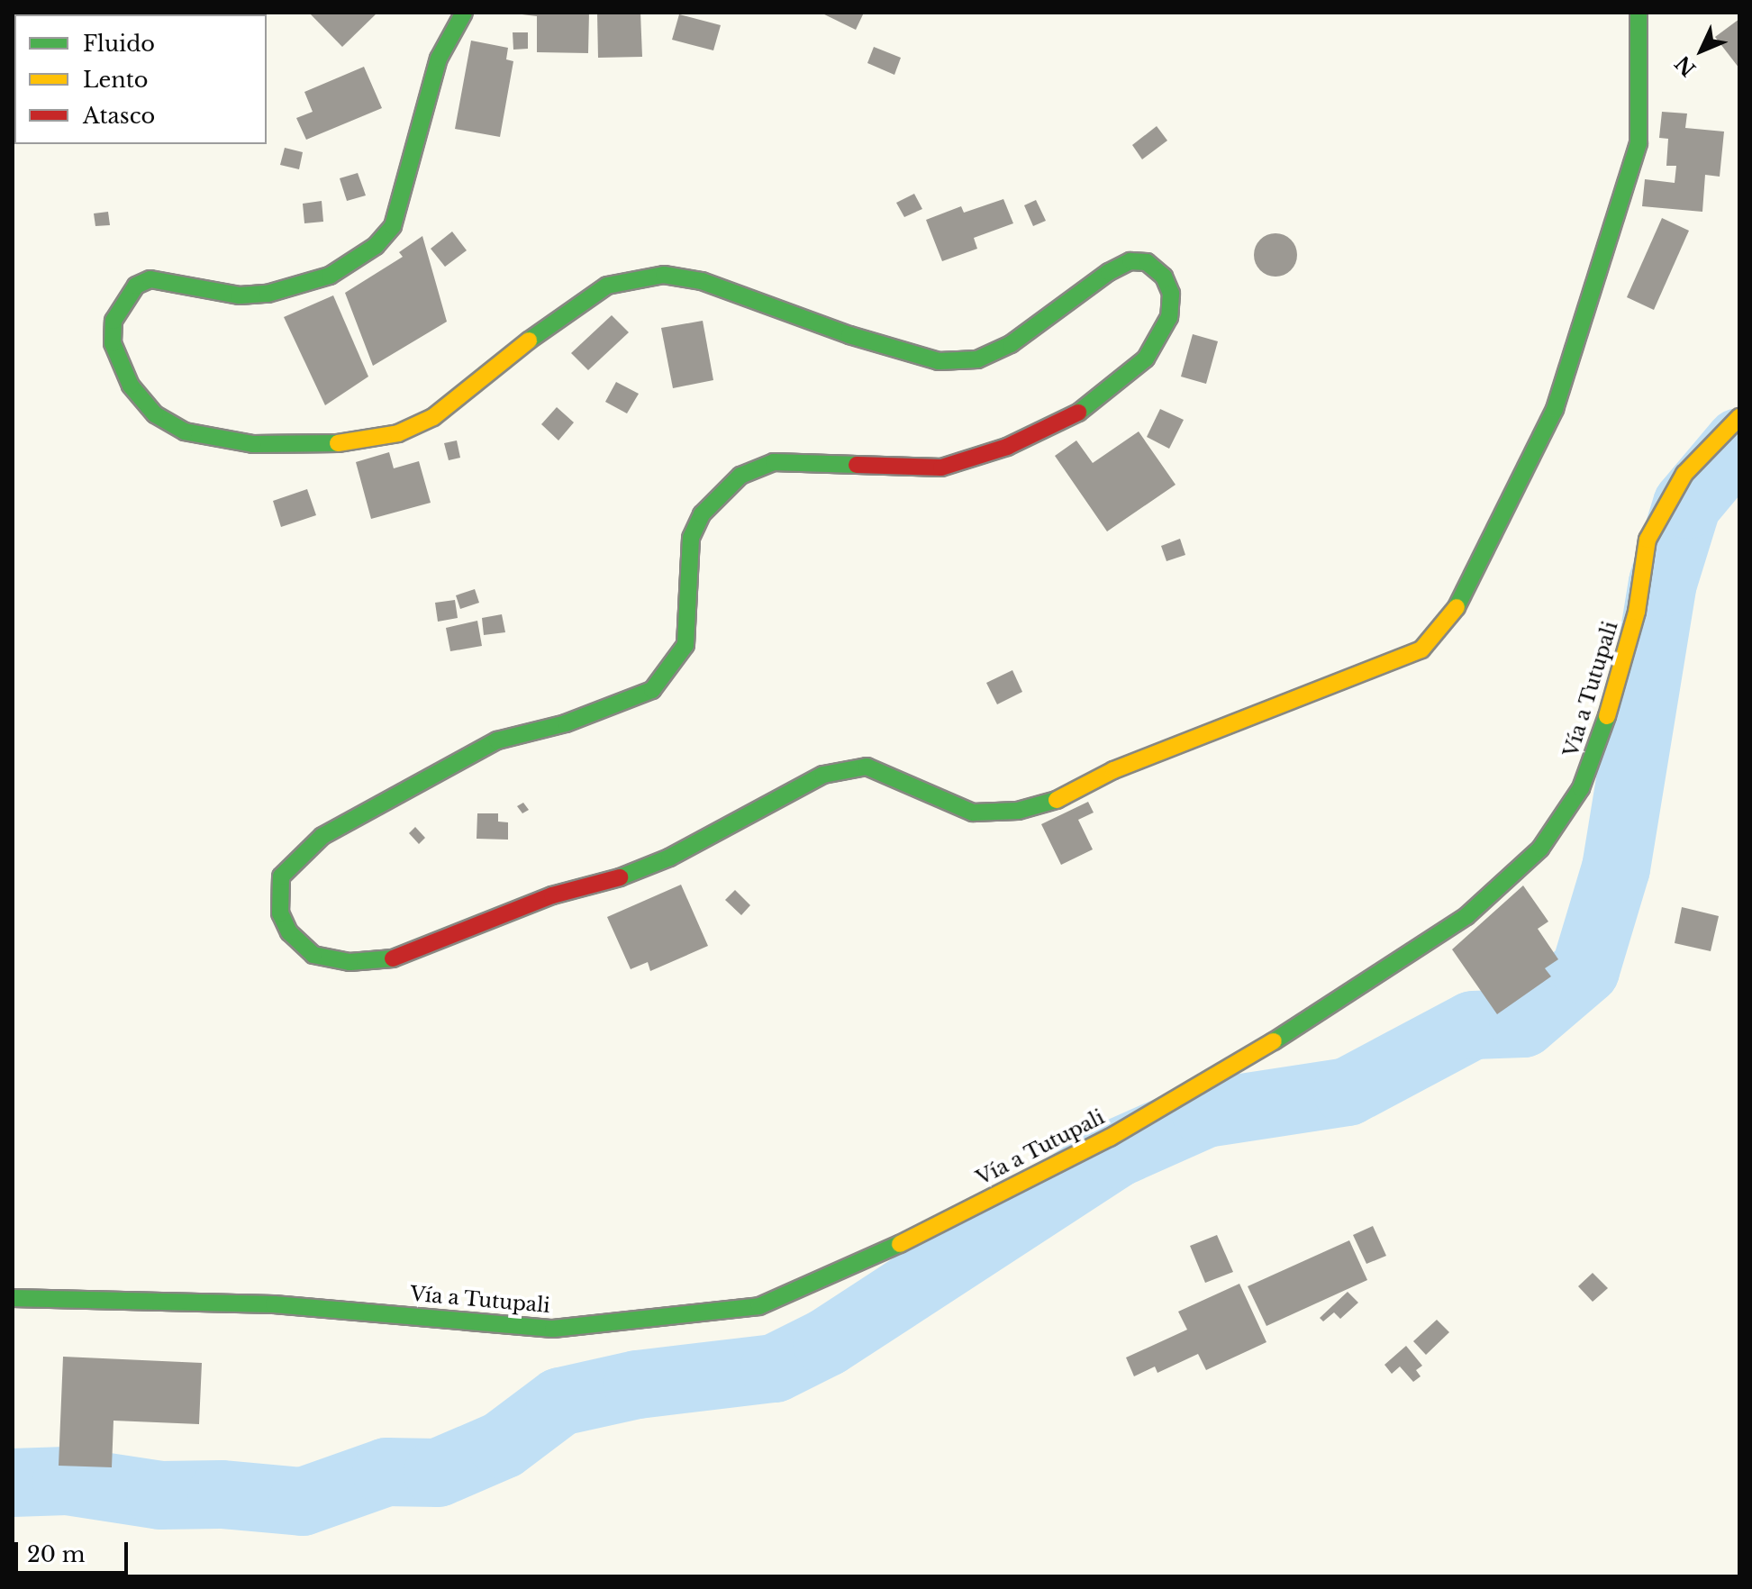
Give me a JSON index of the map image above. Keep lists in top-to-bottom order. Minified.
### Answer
{"streets":{"street":["Vía a Tutupali"]},"legend":["Fluido","Lento","Atasco"],"scale_bar":"20 m","north":"bottom left"}
